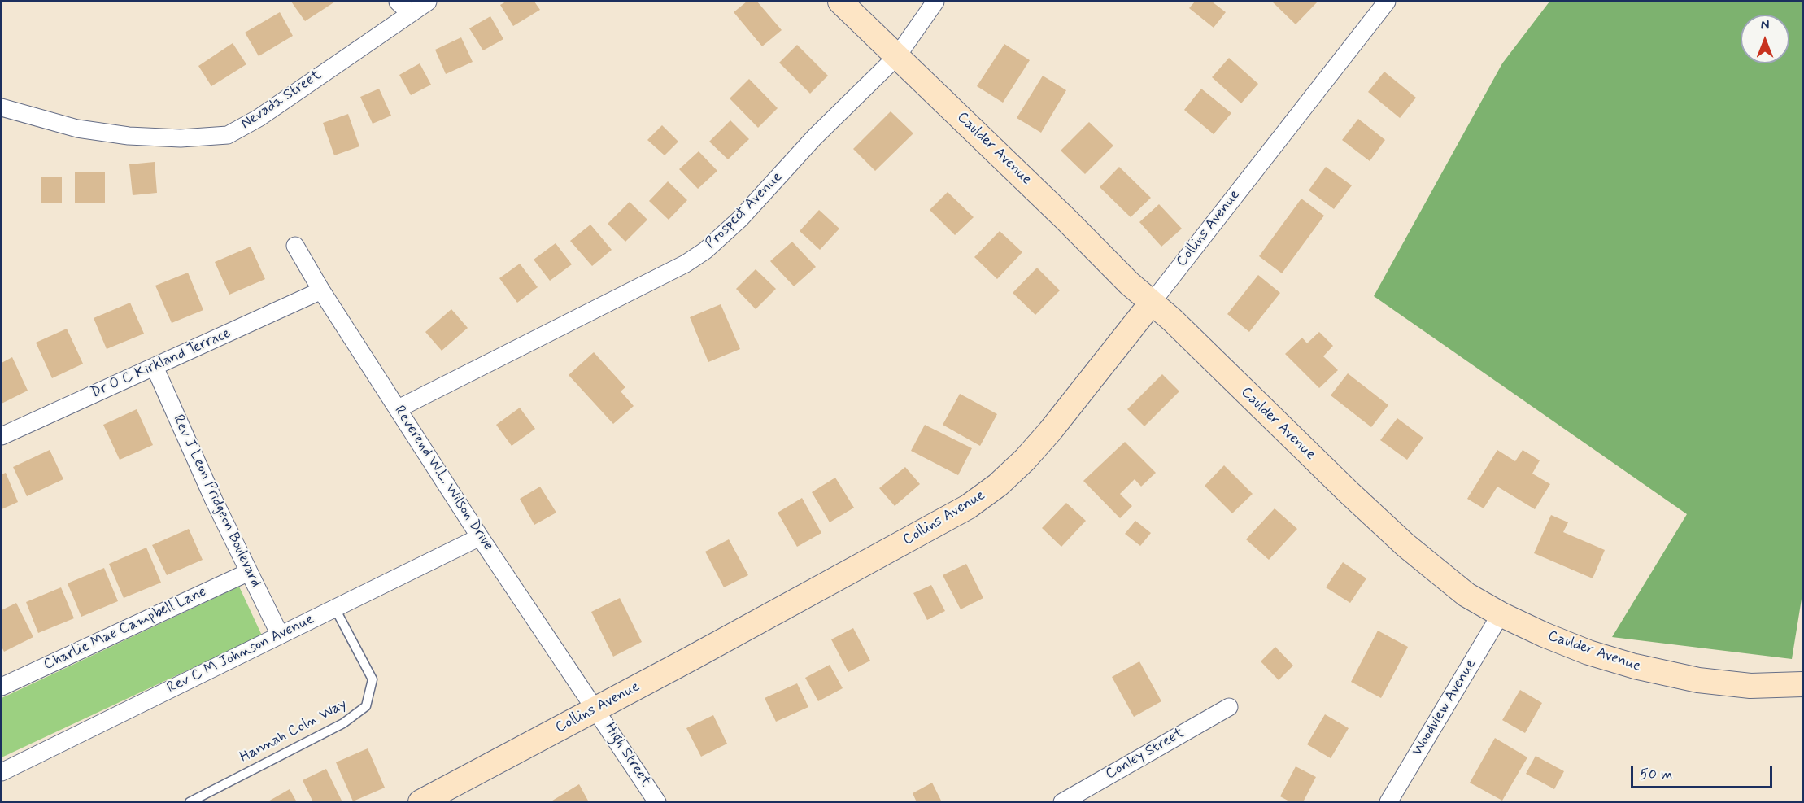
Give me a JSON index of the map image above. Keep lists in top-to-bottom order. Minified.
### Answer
{"streets":{"street":["Nevada Street","Caulder Avenue","Prospect Avenue","Collins Avenue","Dr O C Kirkland Terrace","Reverend W.L. Wilson Drive","Rev J Leon Pridgeon Boulevard","Charlie Mae Campbell Lane","Rev C M Johnson Avenue","Woodview Avenue","Conley Street","High Street"],"lane":["Hannah Coln Way"]},"crossings":[["Caulder Avenue","Prospect Avenue"],["Caulder Avenue","Collins Avenue"],["Caulder Avenue","Woodview Avenue"],["Prospect Avenue","Reverend W.L. Wilson Drive"],["Collins Avenue","Reverend W.L. Wilson Drive"],["Collins Avenue","High Street"],["Dr O C Kirkland Terrace","Reverend W.L. Wilson Drive"],["Dr O C Kirkland Terrace","Rev J Leon Pridgeon Boulevard"],["Reverend W.L. Wilson Drive","Rev C M Johnson Avenue"],["Reverend W.L. Wilson Drive","High Street"],["Rev J Leon Pridgeon Boulevard","Charlie Mae Campbell Lane"],["Rev J Leon Pridgeon Boulevard","Rev C M Johnson Avenue"],["Rev C M Johnson Avenue","Hannah Coln Way"]],"scale_bar":"50 m","north":"top"}
